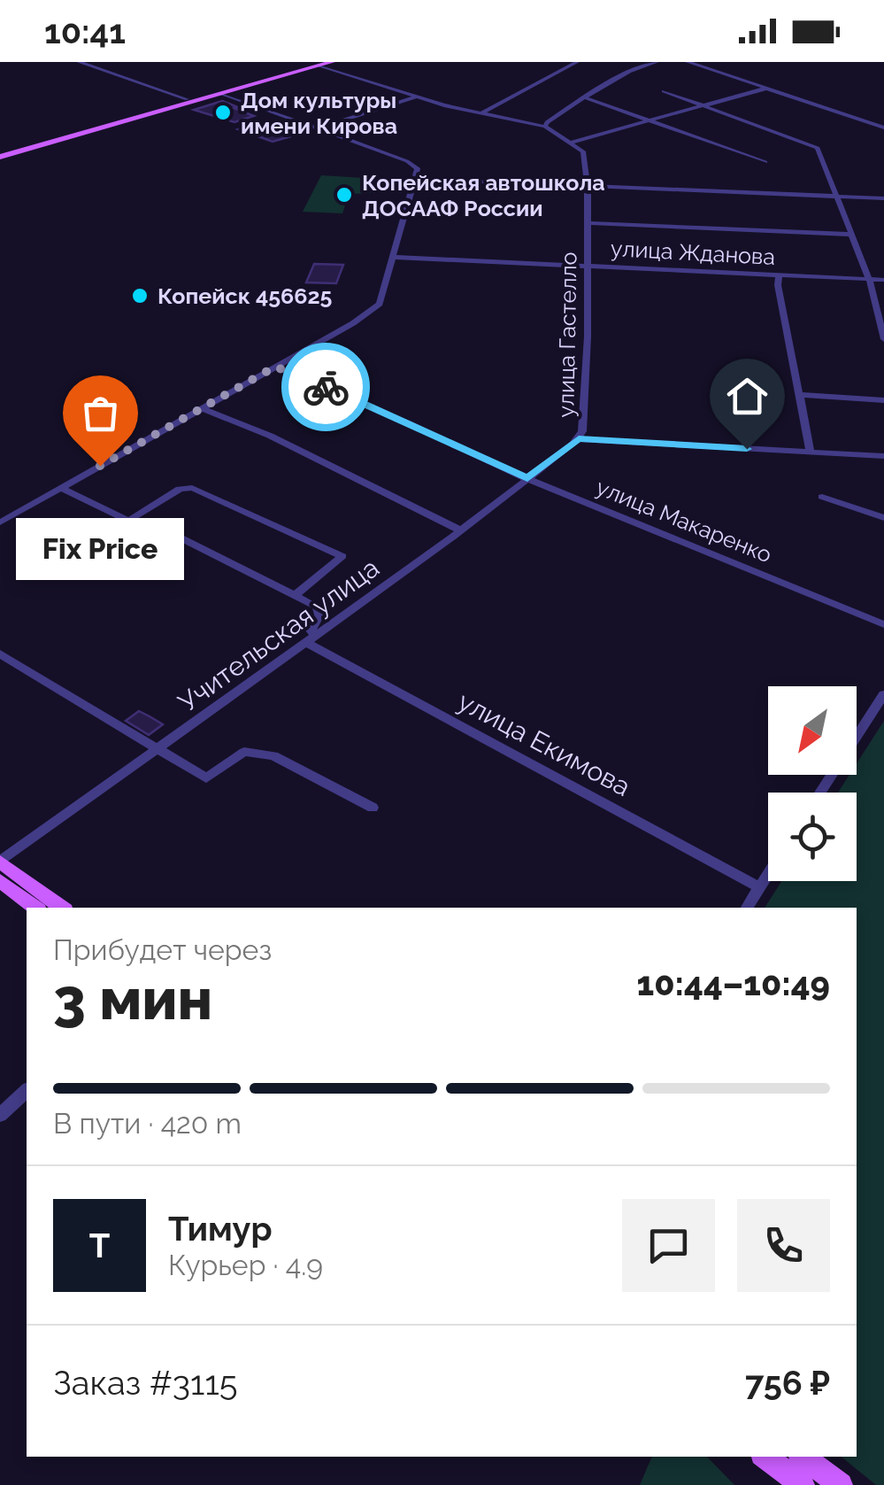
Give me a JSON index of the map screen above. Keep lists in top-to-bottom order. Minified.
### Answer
{"streets":{"street":["улица Жданова","улица Гастелло","улица Макаренко","Учительская улица","улица Екимова"]},"crossings":[["улица Жданова","улица Гастелло"],["улица Гастелло","Учительская улица"],["улица Макаренко","Учительская улица"],["Учительская улица","улица Екимова"]],"places":["Дом культуры имени Кирова","Копейская автошкола ДОСААФ России","Копейск 456625","Fix Price"],"north":"bottom left","page":{"status":"10:41","bubble":"Fix Price","heading":["3 мин","Прибудет через","10:44–10:49"],"panel":["Тимур","Курьер · 4.9","Заказ #3115","756 ₽"],"bar":"В пути · 420 m","round":"Т"}}
